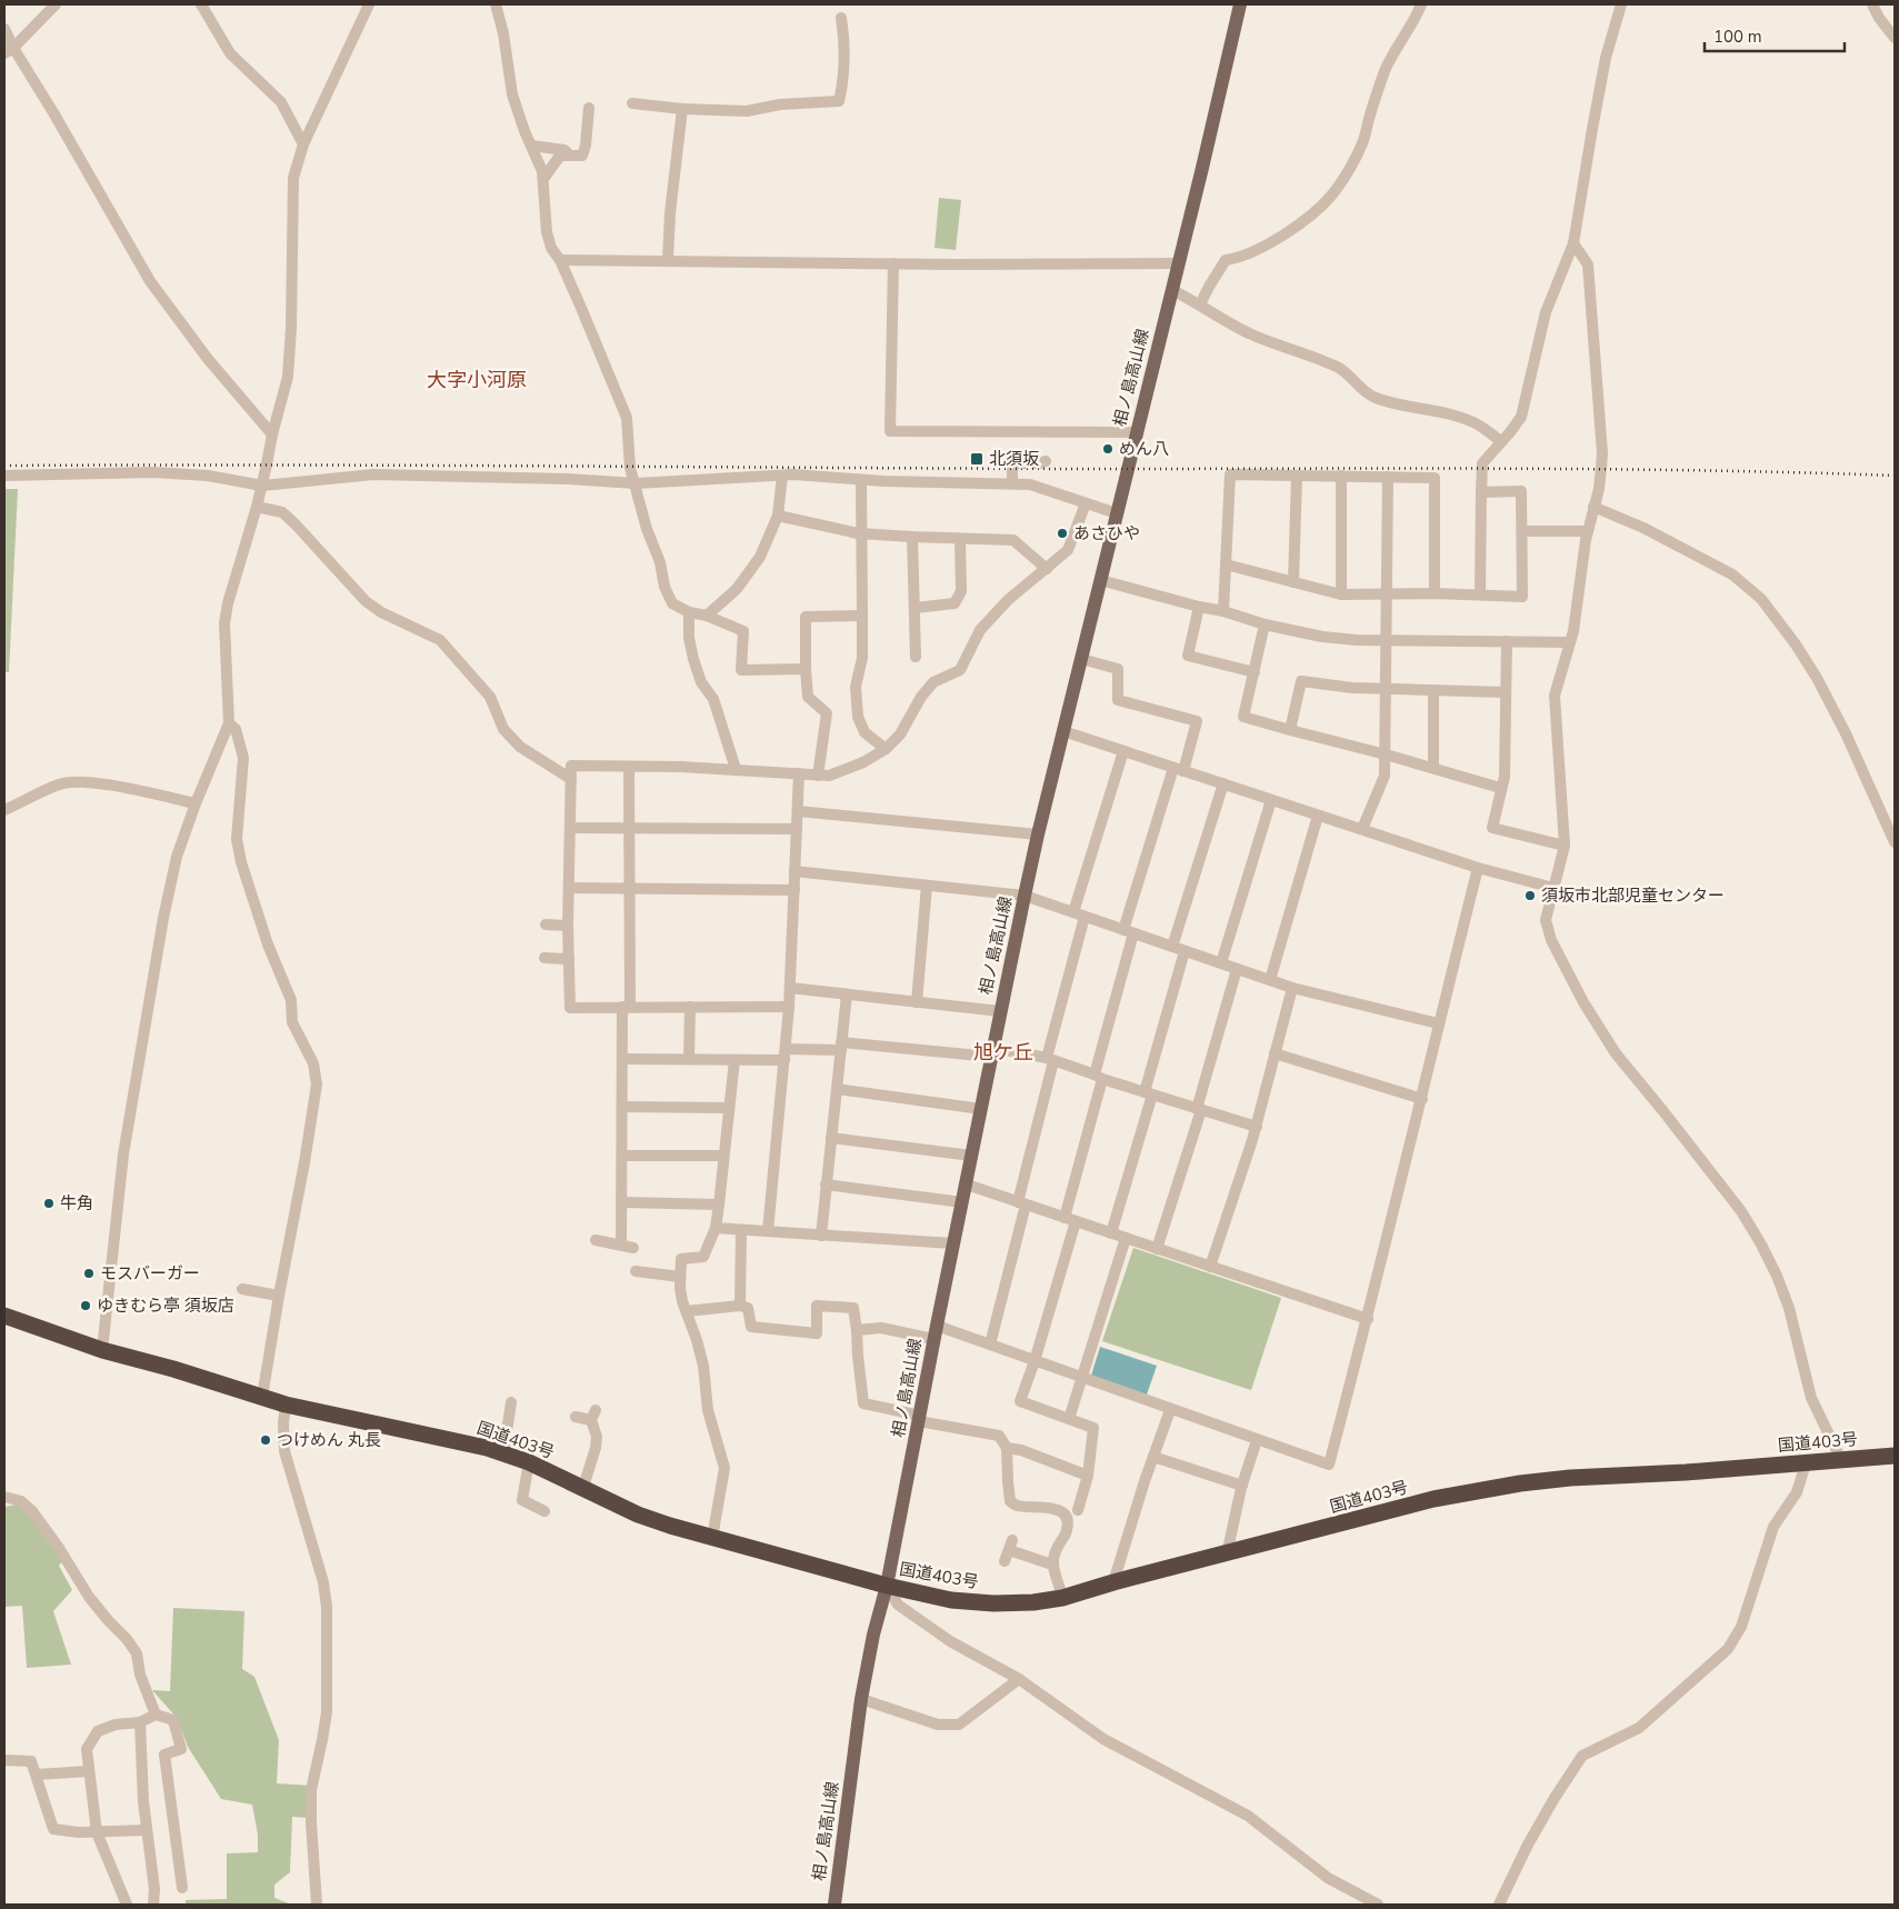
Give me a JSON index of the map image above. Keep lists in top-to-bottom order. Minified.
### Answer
{"streets":{"highway":["国道403号"],"main road":["相ノ島高山線"]},"crossings":[["相ノ島高山線","国道403号"]],"districts":["大字小河原","旭ケ丘"],"places":{"other":["めん八","あさひや","須坂市北部児童センター","牛角","モスバーガー","ゆきむら亭 須坂店","つけめん 丸長"],"transit":["北須坂"]},"scale_bar":"100 m"}
